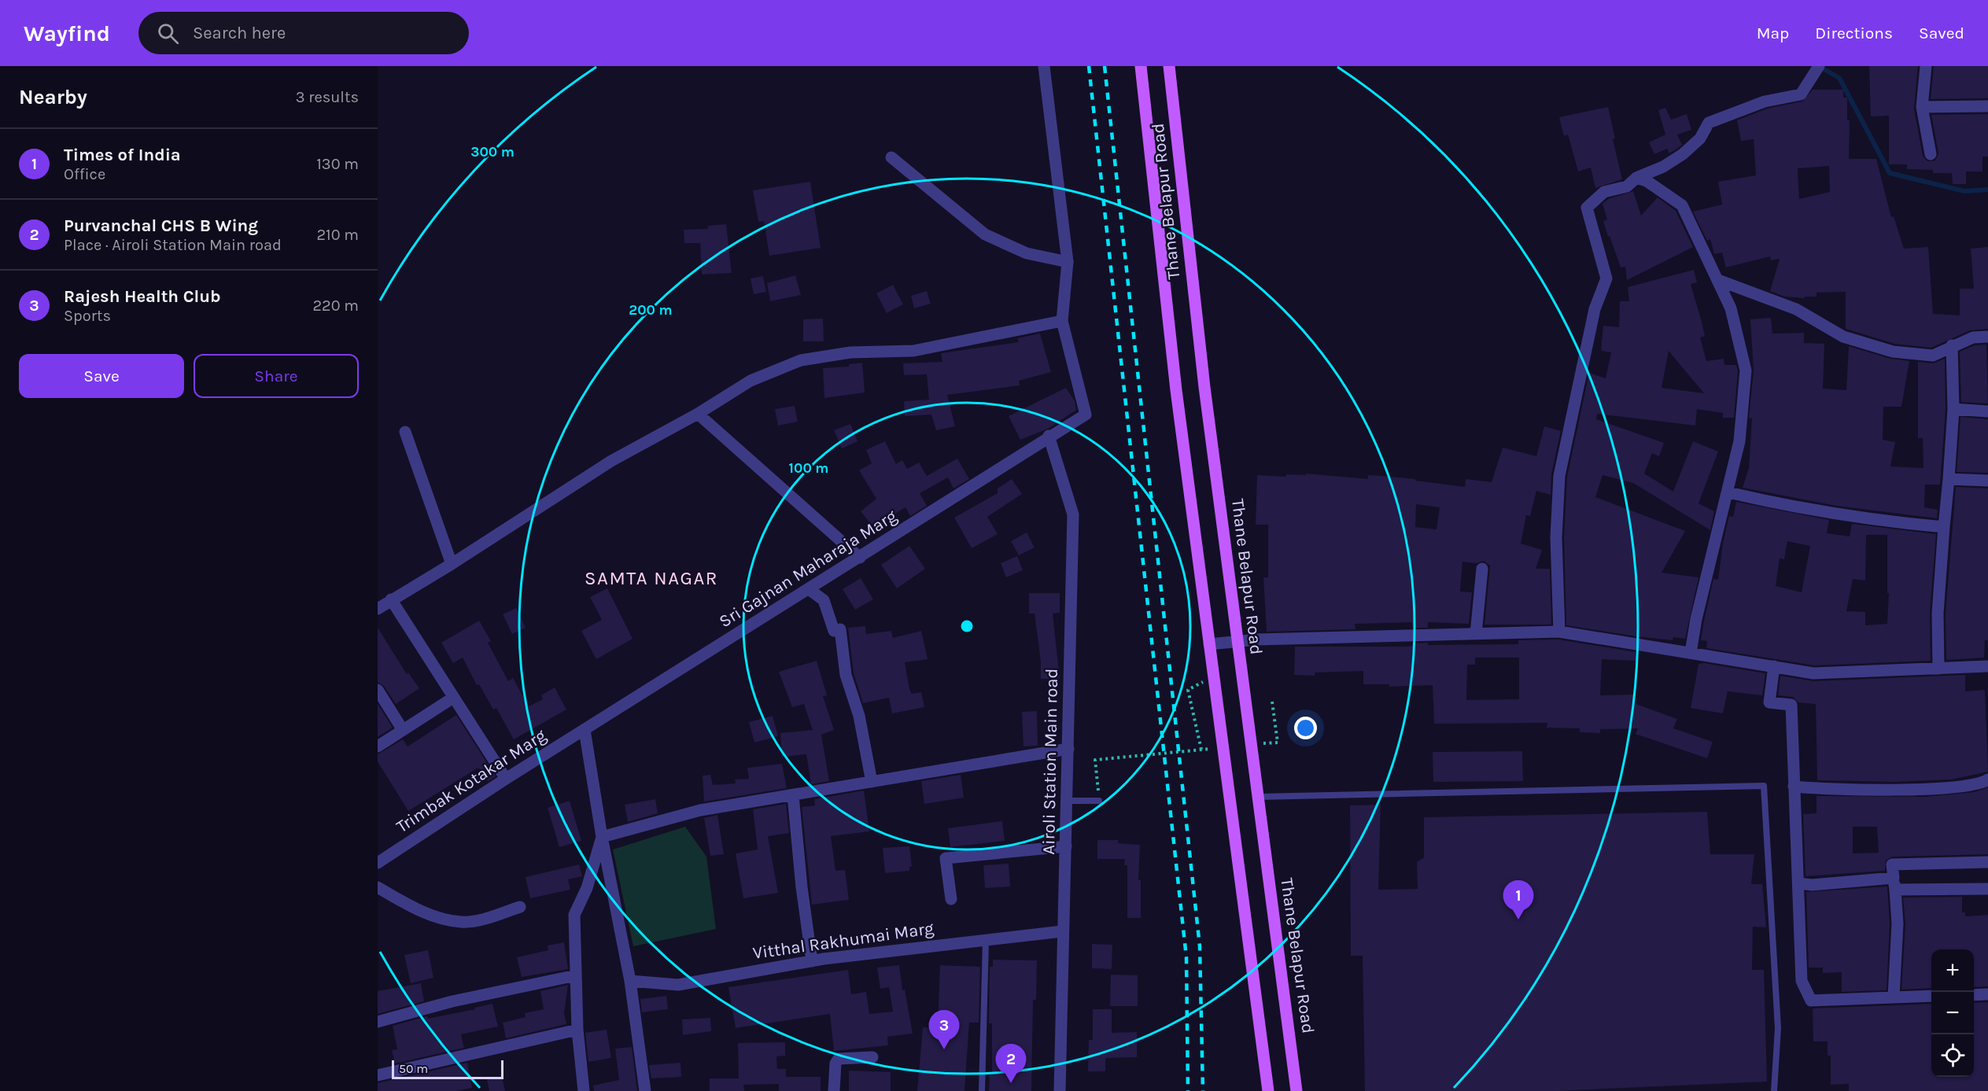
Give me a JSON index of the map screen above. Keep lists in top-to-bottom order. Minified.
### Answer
{"streets":{"main road":["Thane Belapur Road"],"street":["Sri Gajnan Maharaja Marg","Airoli Station Main road","Trimbak Kotakar Marg","Vitthal Rakhumai Marg"]},"crossings":[["Sri Gajnan Maharaja Marg","Airoli Station Main road"],["Sri Gajnan Maharaja Marg","Trimbak Kotakar Marg"],["Airoli Station Main road","Vitthal Rakhumai Marg"]],"districts":["SAMTA NAGAR"],"scale_bar":"50 m","page":{"header":"Wayfind","search":"Search here","nav":["Map","Directions","Saved"],"heading":["Nearby","3 results"],"list":[{"mark":"1","name":"Times of India","note":"Office","value":"130 m"},{"mark":"2","name":"Purvanchal CHS B Wing","note":"Place · Airoli Station Main road","value":"210 m"},{"mark":"3","name":"Rajesh Health Club","note":"Sports","value":"220 m"}],"buttons":["Save","Share"],"pins":["1","3","2"],"map_buttons":["+","−"],"scale":"50 m"},"rings":["300 m","200 m","100 m"]}
